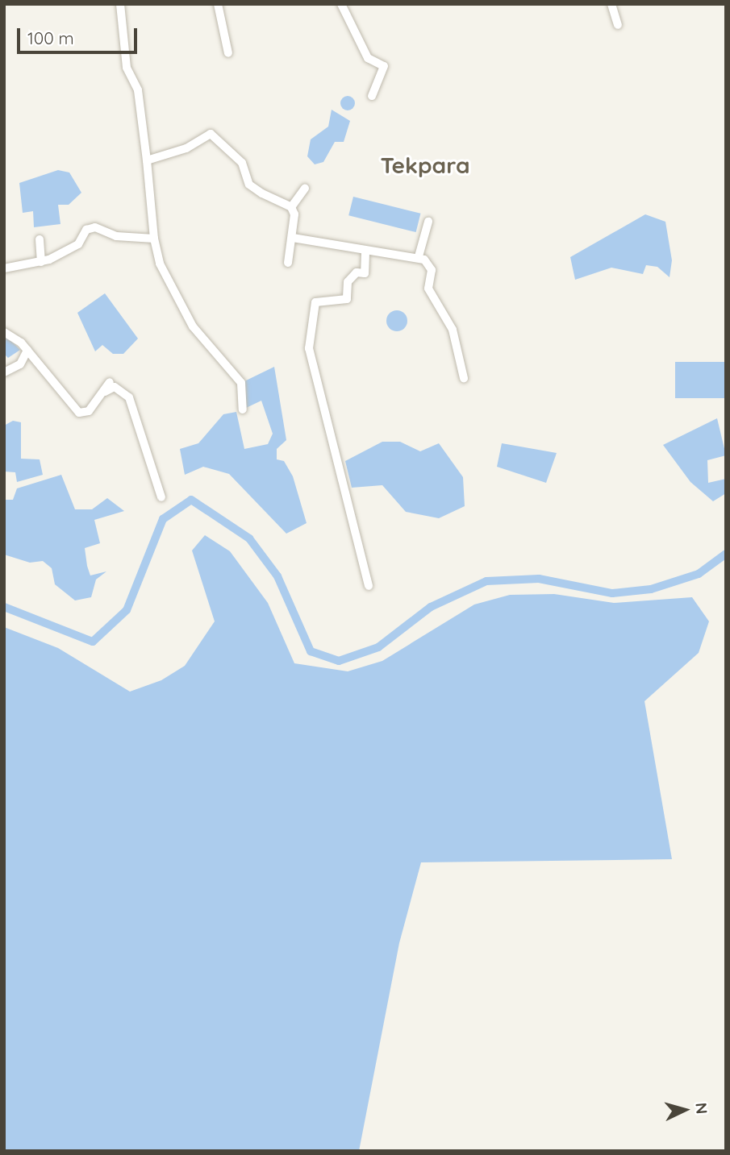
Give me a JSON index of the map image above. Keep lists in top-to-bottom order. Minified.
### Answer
{"districts":["Tekpara"],"scale_bar":"100 m","north":"right"}
